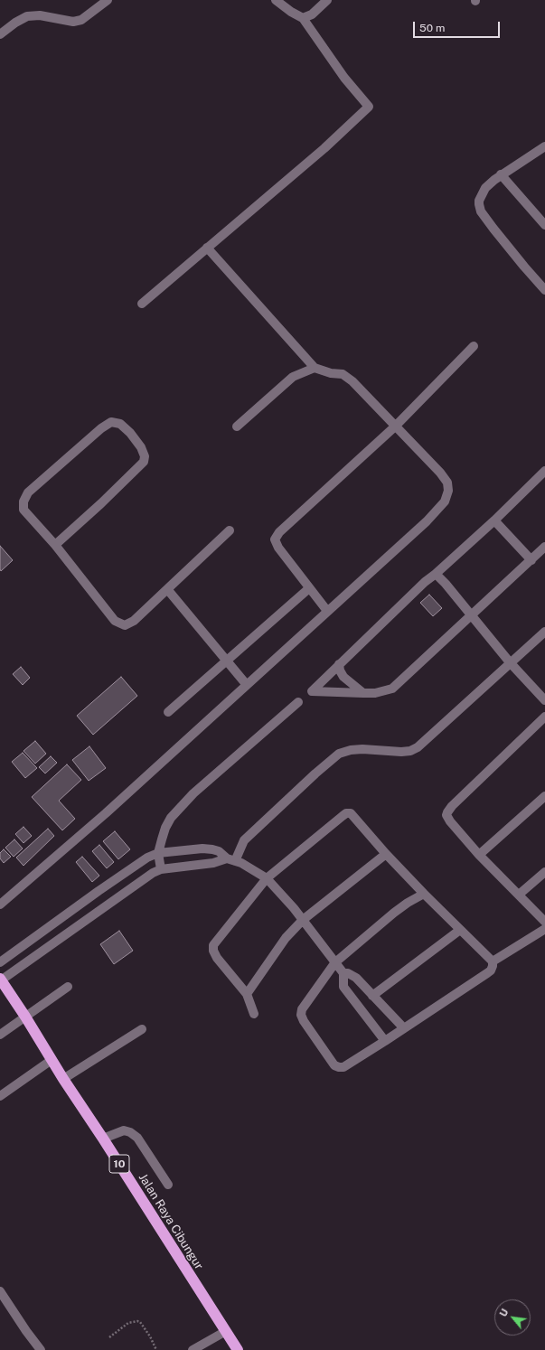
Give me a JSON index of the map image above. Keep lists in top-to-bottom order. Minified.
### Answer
{"streets":{"highway":["10","Jalan Raya Cibungur"]},"scale_bar":"50 m","north":"top left"}
